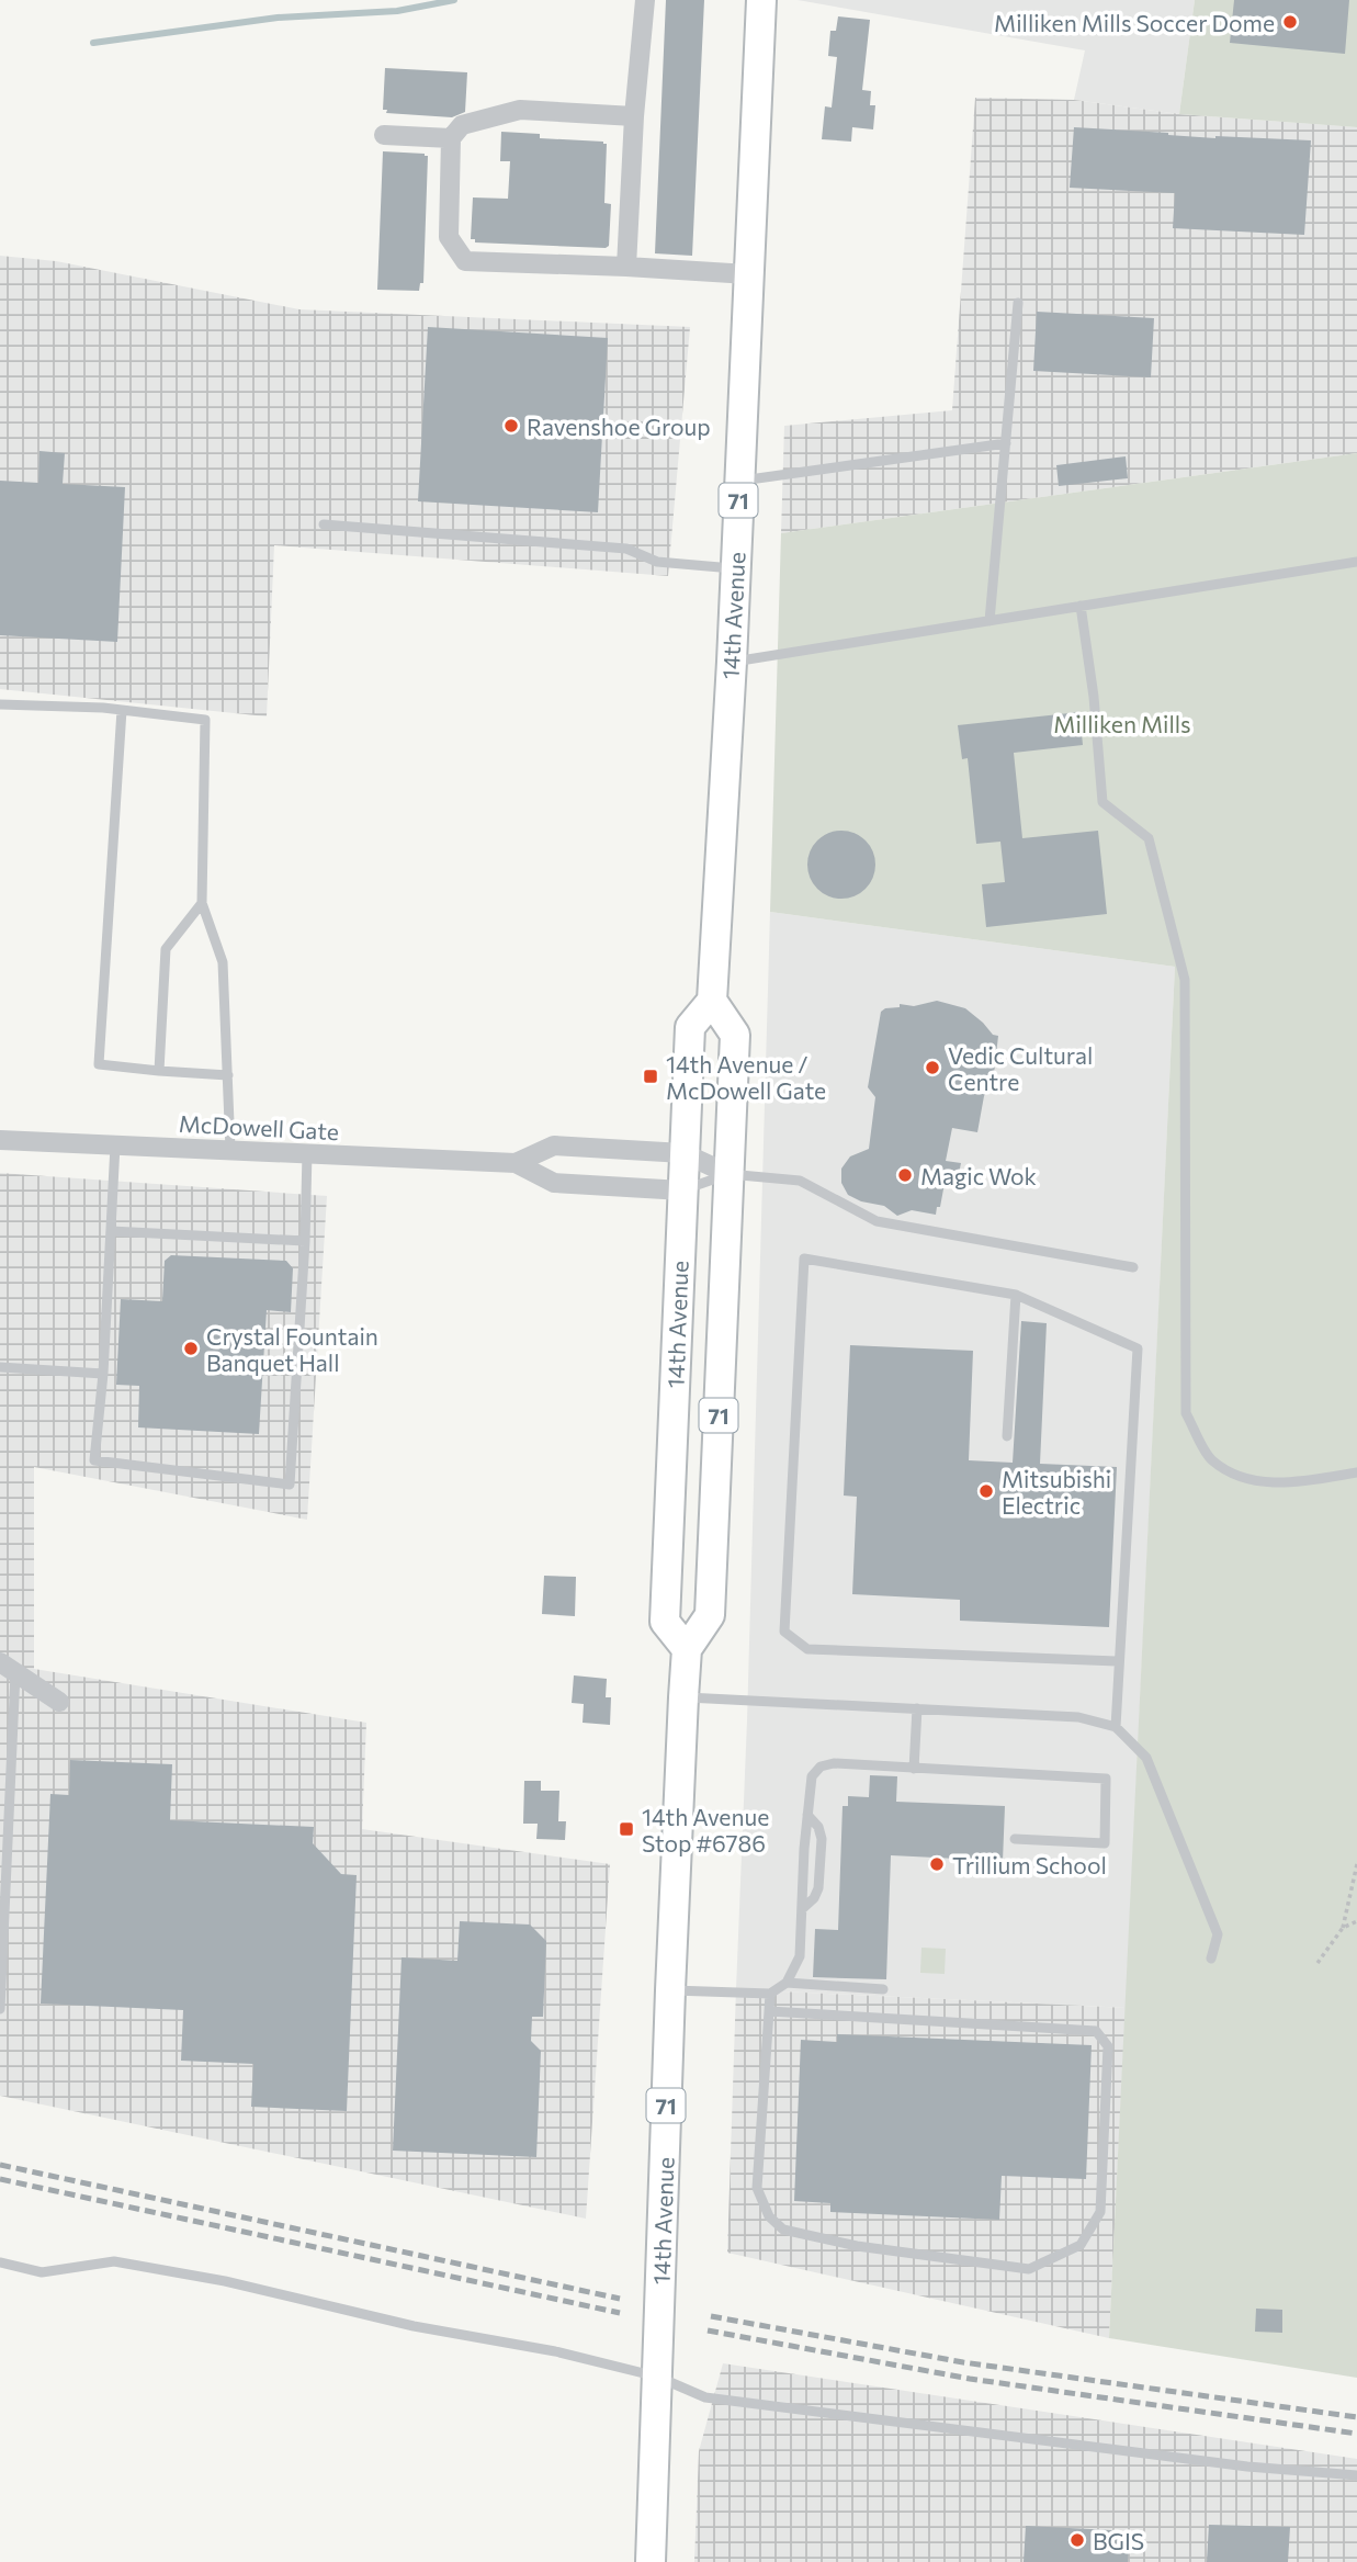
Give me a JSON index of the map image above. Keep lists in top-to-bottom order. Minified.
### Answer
{"streets":{"main road":["71","14th Avenue"],"street":["McDowell Gate"]},"crossings":[["14th Avenue","McDowell Gate"]],"parks":["Milliken Mills"],"places":{"other":["Milliken Mills Soccer Dome","Ravenshoe Group","Vedic Cultural Centre","Magic Wok","Crystal Fountain Banquet Hall","Mitsubishi Electric","Trillium School","BGIS"],"transit":["14th Avenue / McDowell Gate","14th Avenue Stop #6786"]}}
